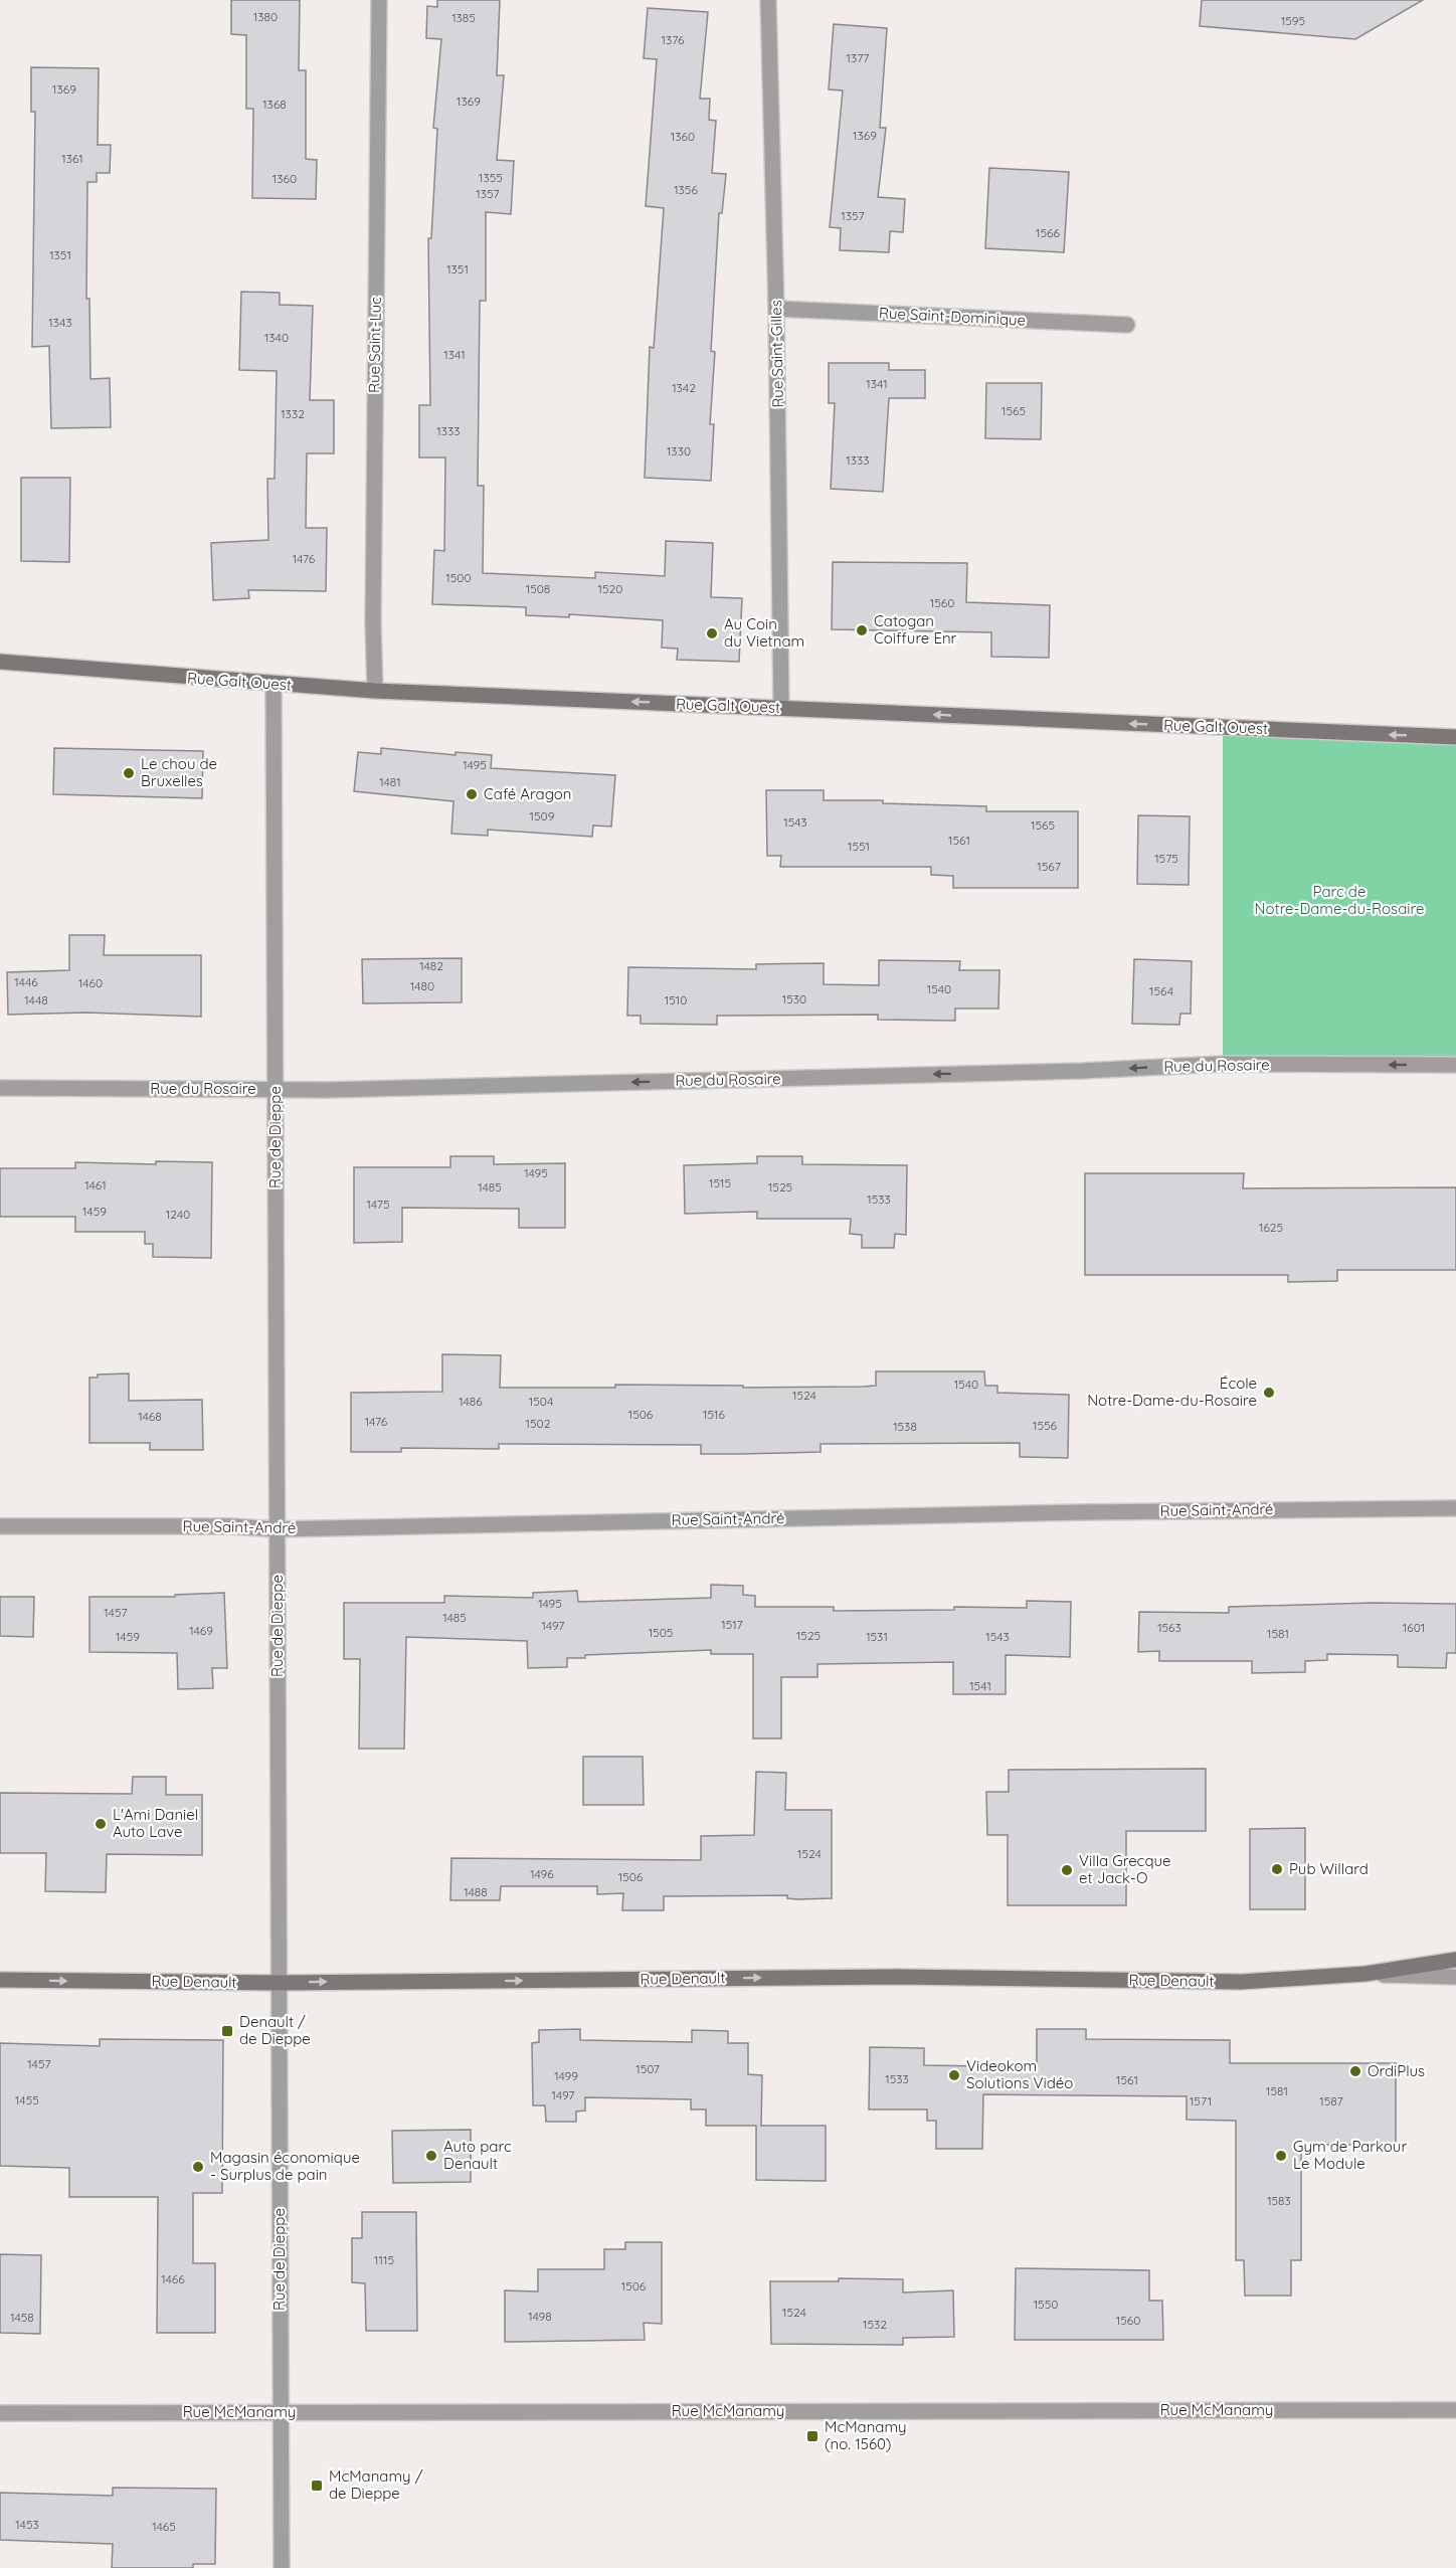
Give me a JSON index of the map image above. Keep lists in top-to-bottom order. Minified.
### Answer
{"streets":{"main road":["Rue Galt Ouest","Rue Denault"],"street":["Rue Saint-Dominique","Rue Saint-Luc","Rue Saint-Gilles","Rue du Rosaire","Rue de Dieppe","Rue Saint-André","Rue McManamy"]},"crossings":[["Rue Saint-Dominique","Rue Saint-Gilles"],["Rue Saint-Luc","Rue Galt Ouest"],["Rue Saint-Gilles","Rue Galt Ouest"],["Rue Galt Ouest","Rue de Dieppe"],["Rue du Rosaire","Rue de Dieppe"],["Rue de Dieppe","Rue Saint-André"],["Rue de Dieppe","Rue Denault"],["Rue de Dieppe","Rue McManamy"]],"one_way":["Rue Galt Ouest","Rue du Rosaire","Rue Denault"],"parks":["Parc de Notre-Dame-du-Rosaire"],"places":{"other":["Catogan Coiffure Enr","Au Coin du Vietnam","Le chou de Bruxelles","Café Aragon","École Notre-Dame-du-Rosaire","L'Ami Daniel Auto Lave","Pub Willard","Villa Grecque et Jack-O","OrdiPlus","Videokom Solutions Vidéo","Auto parc Denault","Gym de Parkour Le Module","Magasin économique - Surplus de pain"],"transit":["Denault / de Dieppe","McManamy (no. 1560)","McManamy / de Dieppe"]},"house_numbers":["1380","1385","1595","1376","1377","1369","1369","1368","1369","1360","1361","1355","1360","1356","1357","1357","1566","1351","1351","1343","1340","1341","1341","1342","1565","1332","1333","1330","1333","1476","1500","1508","1520","1560","1495","1481","1509","1543","1565","1561","1551","1575","1567","1482","1446","1460","1480","1540","1564","1530","1448","1510","1495","1515","1461","1485","1525","1533","1475","1459","1240","1625","1540","1524","1486","1504","1506","1516","1468","1476","1502","1556","1538","1495","1457","1485","1517","1497","1563","1601","1469","1505","1581","1525","1459","1531","1543","1541","1524","1496","1506","1488","1457","1507","1499","1533","1561","1581","1497","1455","1571","1587","1583","1115","1466","1506","1550","1524","1498","1458","1560","1532","1453","1465"]}
